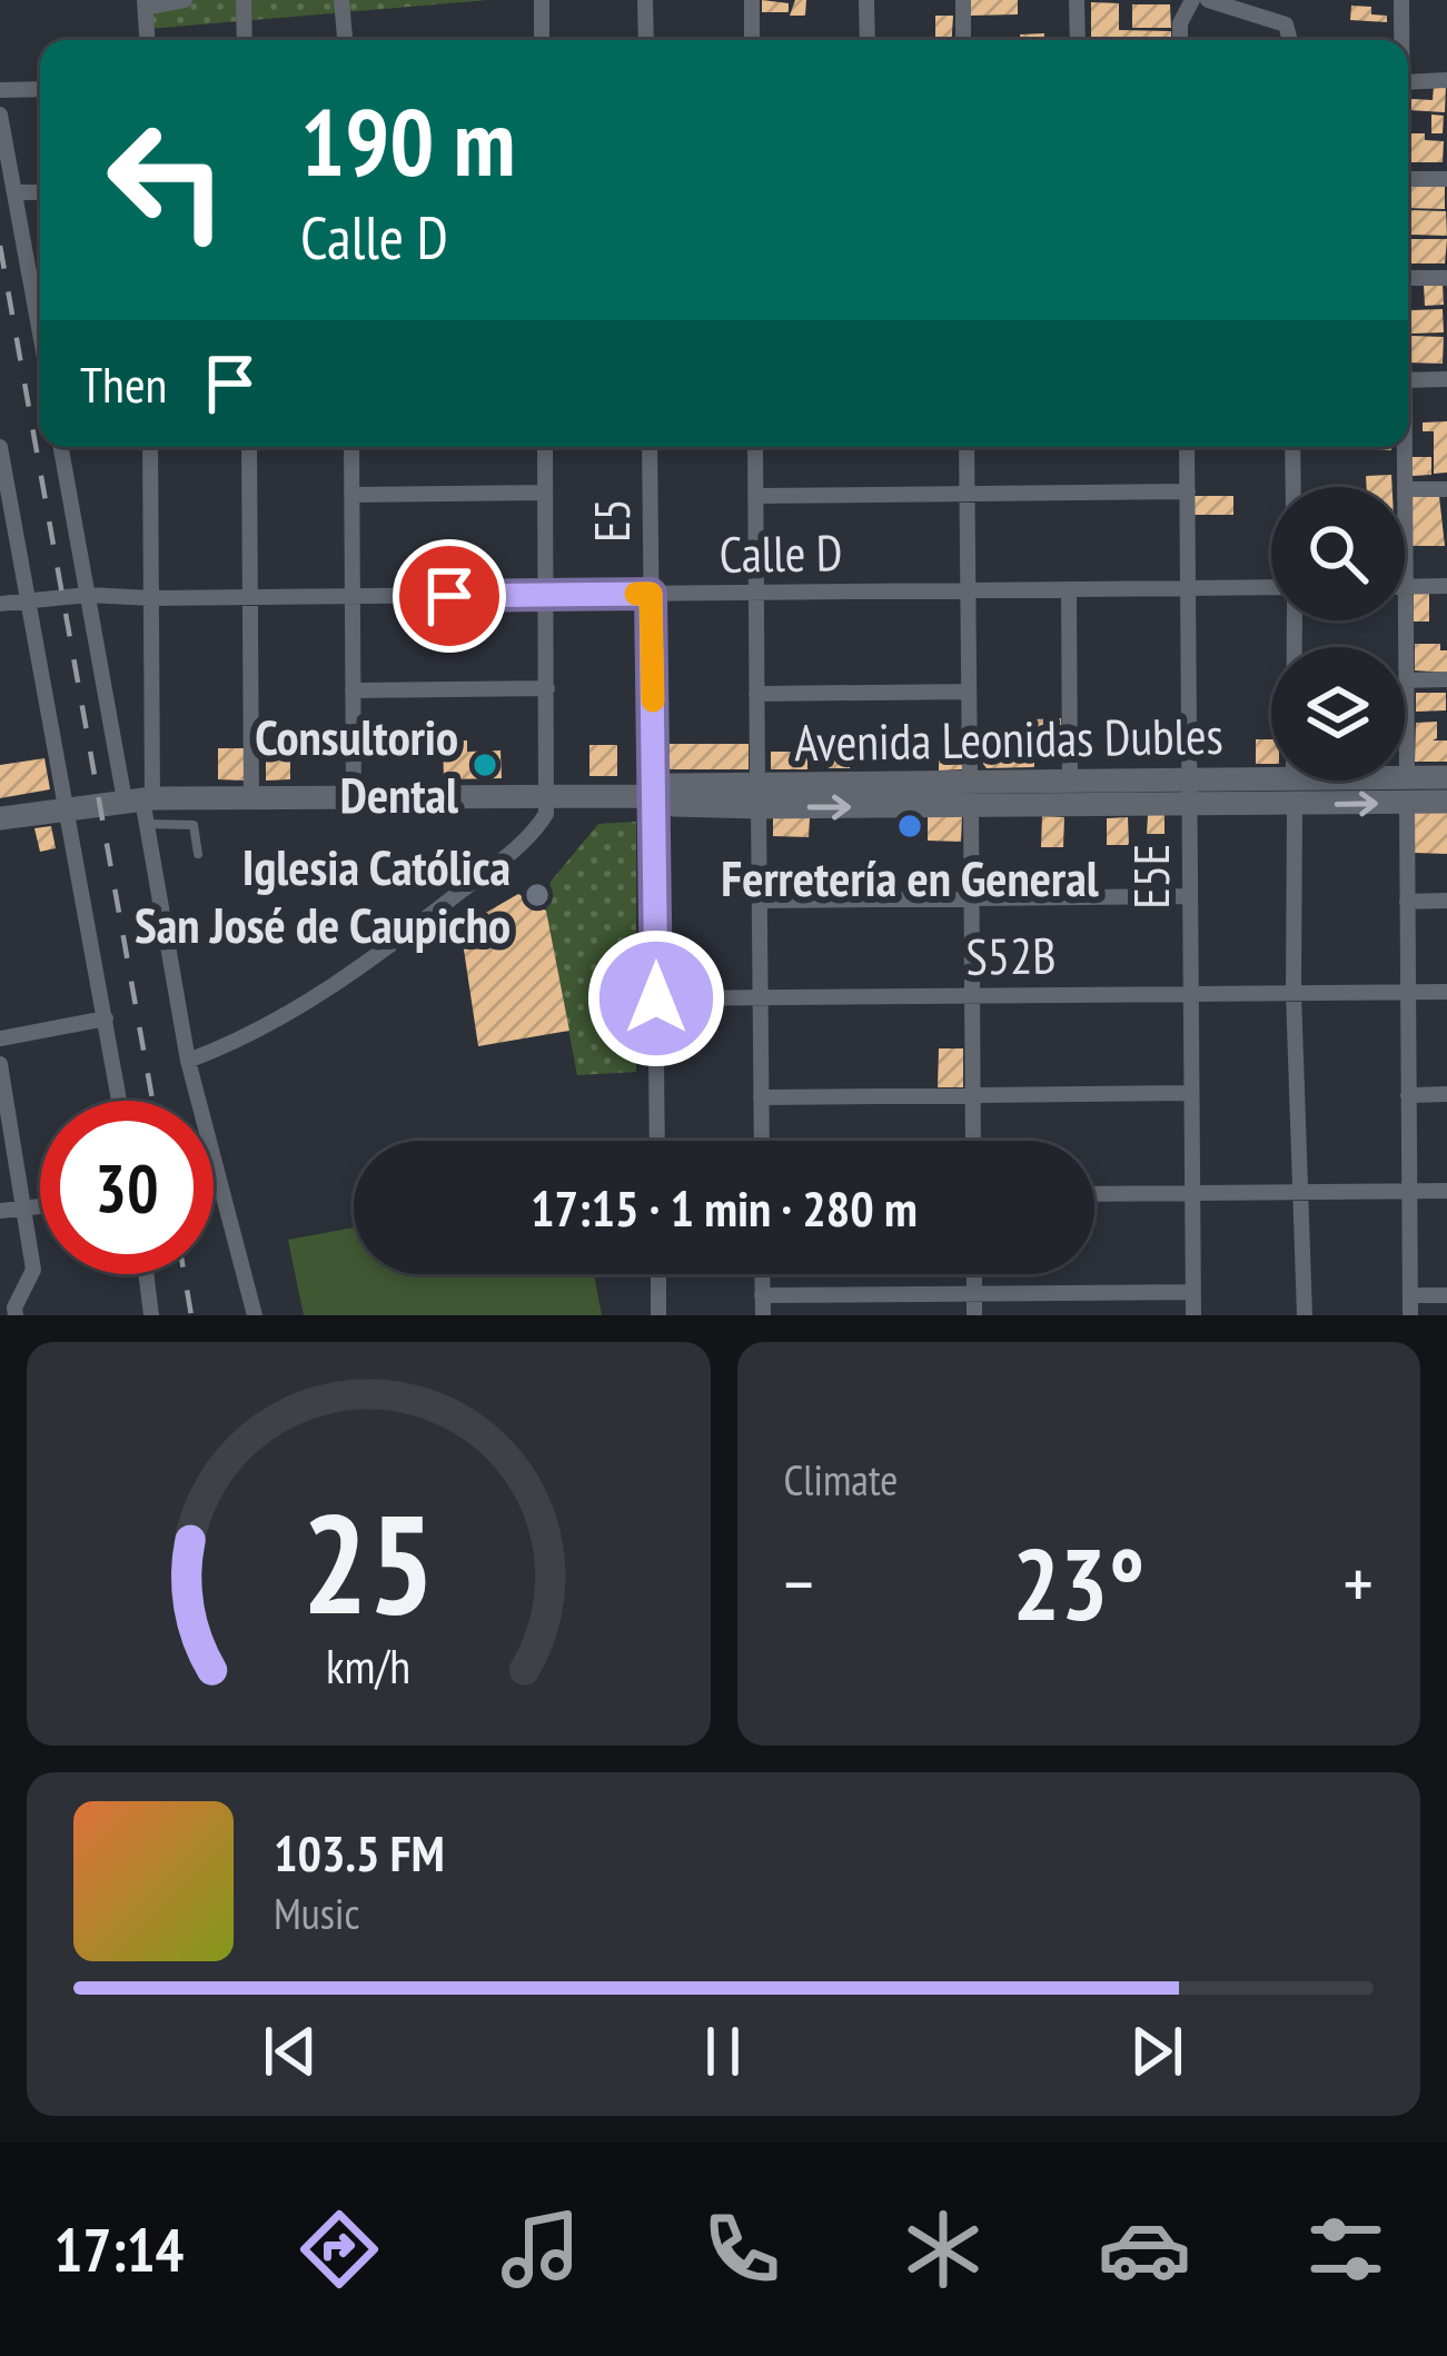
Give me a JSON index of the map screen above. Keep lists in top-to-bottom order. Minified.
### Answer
{"streets":{"main road":["Avenida Leonidas Dubles"],"street":["E5","Calle D","E5E","S52B"]},"crossings":[["E5","Calle D"],["E5","Avenida Leonidas Dubles"],["E5","S52B"],["Calle D","E5E"],["Avenida Leonidas Dubles","E5E"],["E5E","S52B"]],"places":["Consultorio Dental","Ferretería en General","Iglesia Católica San José de Caupicho"],"page":{"turn":["190 m","Calle D"],"then":"Then","limit":"30","trip":"17:15 · 1 min · 280 m","tile":"Climate","heat":["−","23°","+"],"song":["103.5 FM","Music"],"tabs":"17:14","gauge":["25","km/h"]}}
